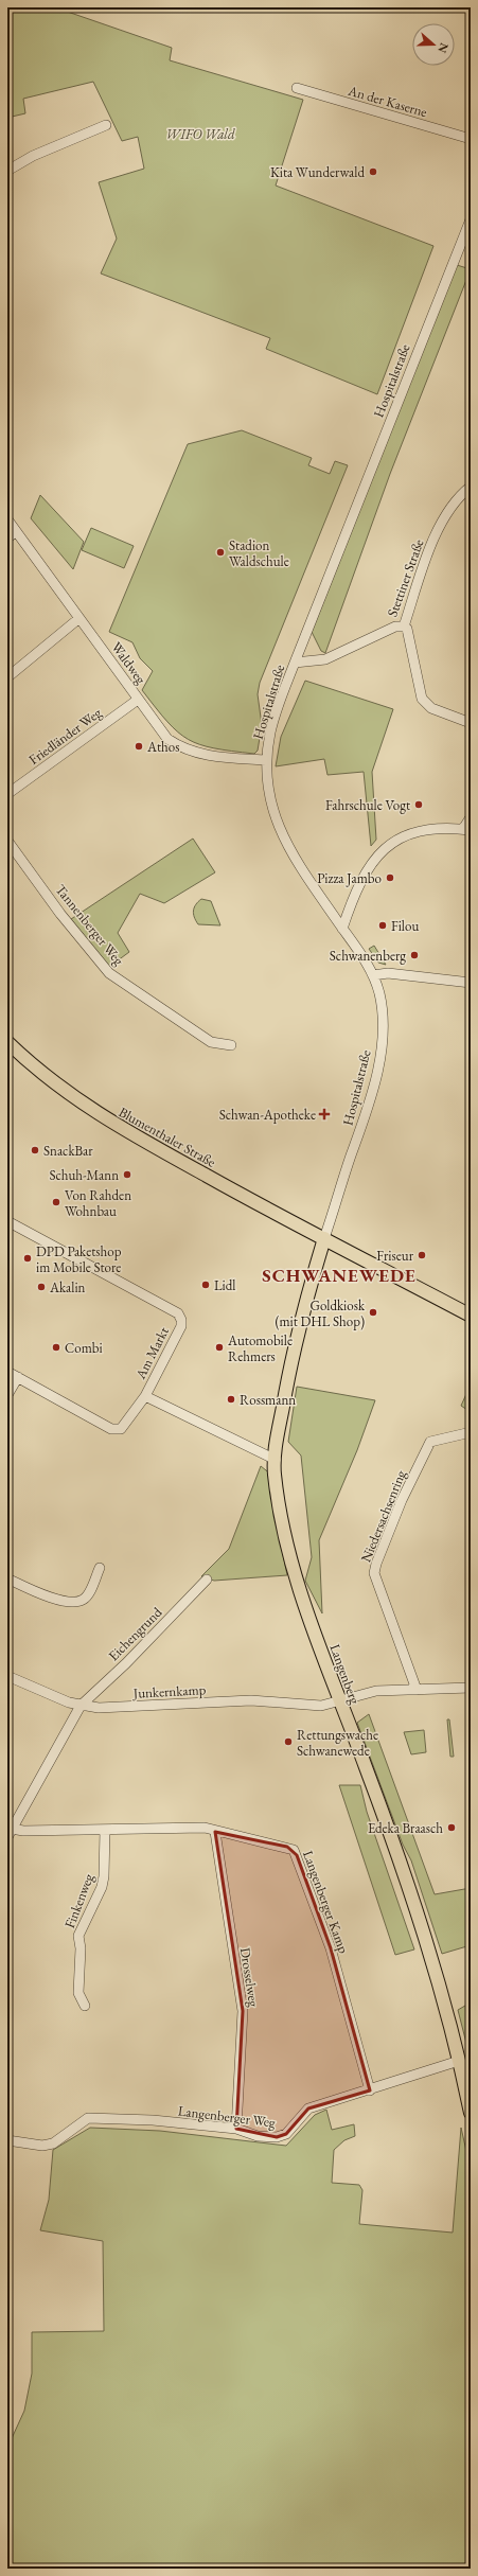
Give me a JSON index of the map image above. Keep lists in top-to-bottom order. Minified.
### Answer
{"streets":{"main road":["Blumenthaler Straße","Langenberg"],"street":["An der Kaserne","Hospitalstraße","Stettiner Straße","Waldweg","Friedländer Weg","Tannenberger Weg","Am Markt","Niedersachsenring","Eichengrund","Junkernkamp","Finkenweg","Langenberger Kamp","Drosselweg","Langenberger Weg"]},"crossings":[["Hospitalstraße","Stettiner Straße"],["Hospitalstraße","Waldweg"],["Hospitalstraße","Blumenthaler Straße"],["Hospitalstraße","Langenberg"],["Waldweg","Friedländer Weg"],["Blumenthaler Straße","Langenberg"],["Am Markt","Langenberg"],["Niedersachsenring","Junkernkamp"],["Eichengrund","Junkernkamp"],["Eichengrund","Langenberger Kamp"],["Langenberg","Junkernkamp"],["Langenberg","Langenberger Weg"],["Finkenweg","Langenberger Kamp"],["Langenberger Kamp","Drosselweg"],["Langenberger Kamp","Langenberger Weg"],["Drosselweg","Langenberger Weg"]],"districts":["SCHWANEWEDE"],"parks":["WIFO Wald"],"places":{"other":["Kita Wunderwald","Stadion Waldschule","Athos","Fahrschule Vogt","Pizza Jambo","Filou","Schwanenberg","SnackBar","Schuh-Mann","Von Rahden Wohnbau","Friseur","DPD Paketshop im Mobile Store","Lidl","Akalin","Goldkiosk (mit DHL Shop)","Combi","Automobile Rehmers","Rossmann","Rettungswache Schwanewede","Edeka Braasch"],"health":["Schwan-Apotheke"]},"north":"right"}
